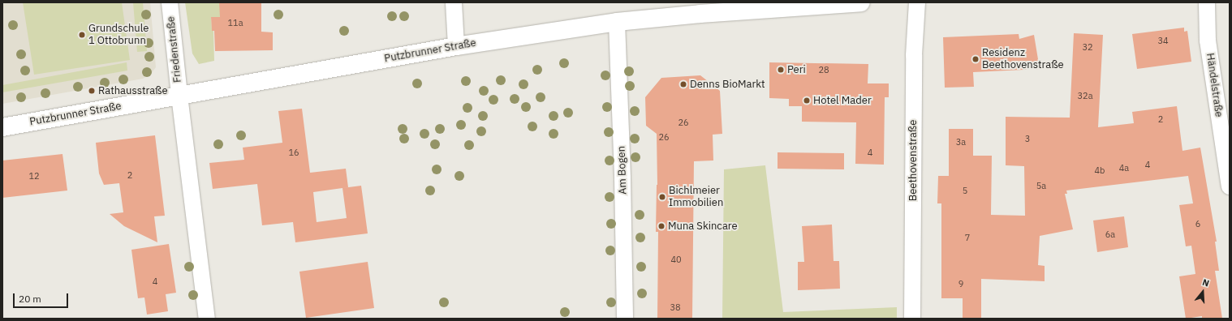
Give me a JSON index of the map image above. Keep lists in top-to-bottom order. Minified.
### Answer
{"streets":{"main road":["Putzbrunner Straße"],"street":["Friedenstraße","Händelstraße","Beethovenstraße","Am Bogen"]},"crossings":[["Friedenstraße","Putzbrunner Straße"],["Putzbrunner Straße","Am Bogen"]],"places":["Grundschule 1 Ottobrunn","Residenz Beethovenstraße","Peri","Denns BioMarkt","Rathausstraße","Hotel Mader","Bichlmeier Immobilien","Muna Skincare"],"house_numbers":["11a","34","32","28","32a","2","26","26","3","3a","16","4","4","4a","4b","2","12","5a","5","6","6a","7","40","4","9","38"],"scale_bar":"20 m","north":"top"}
